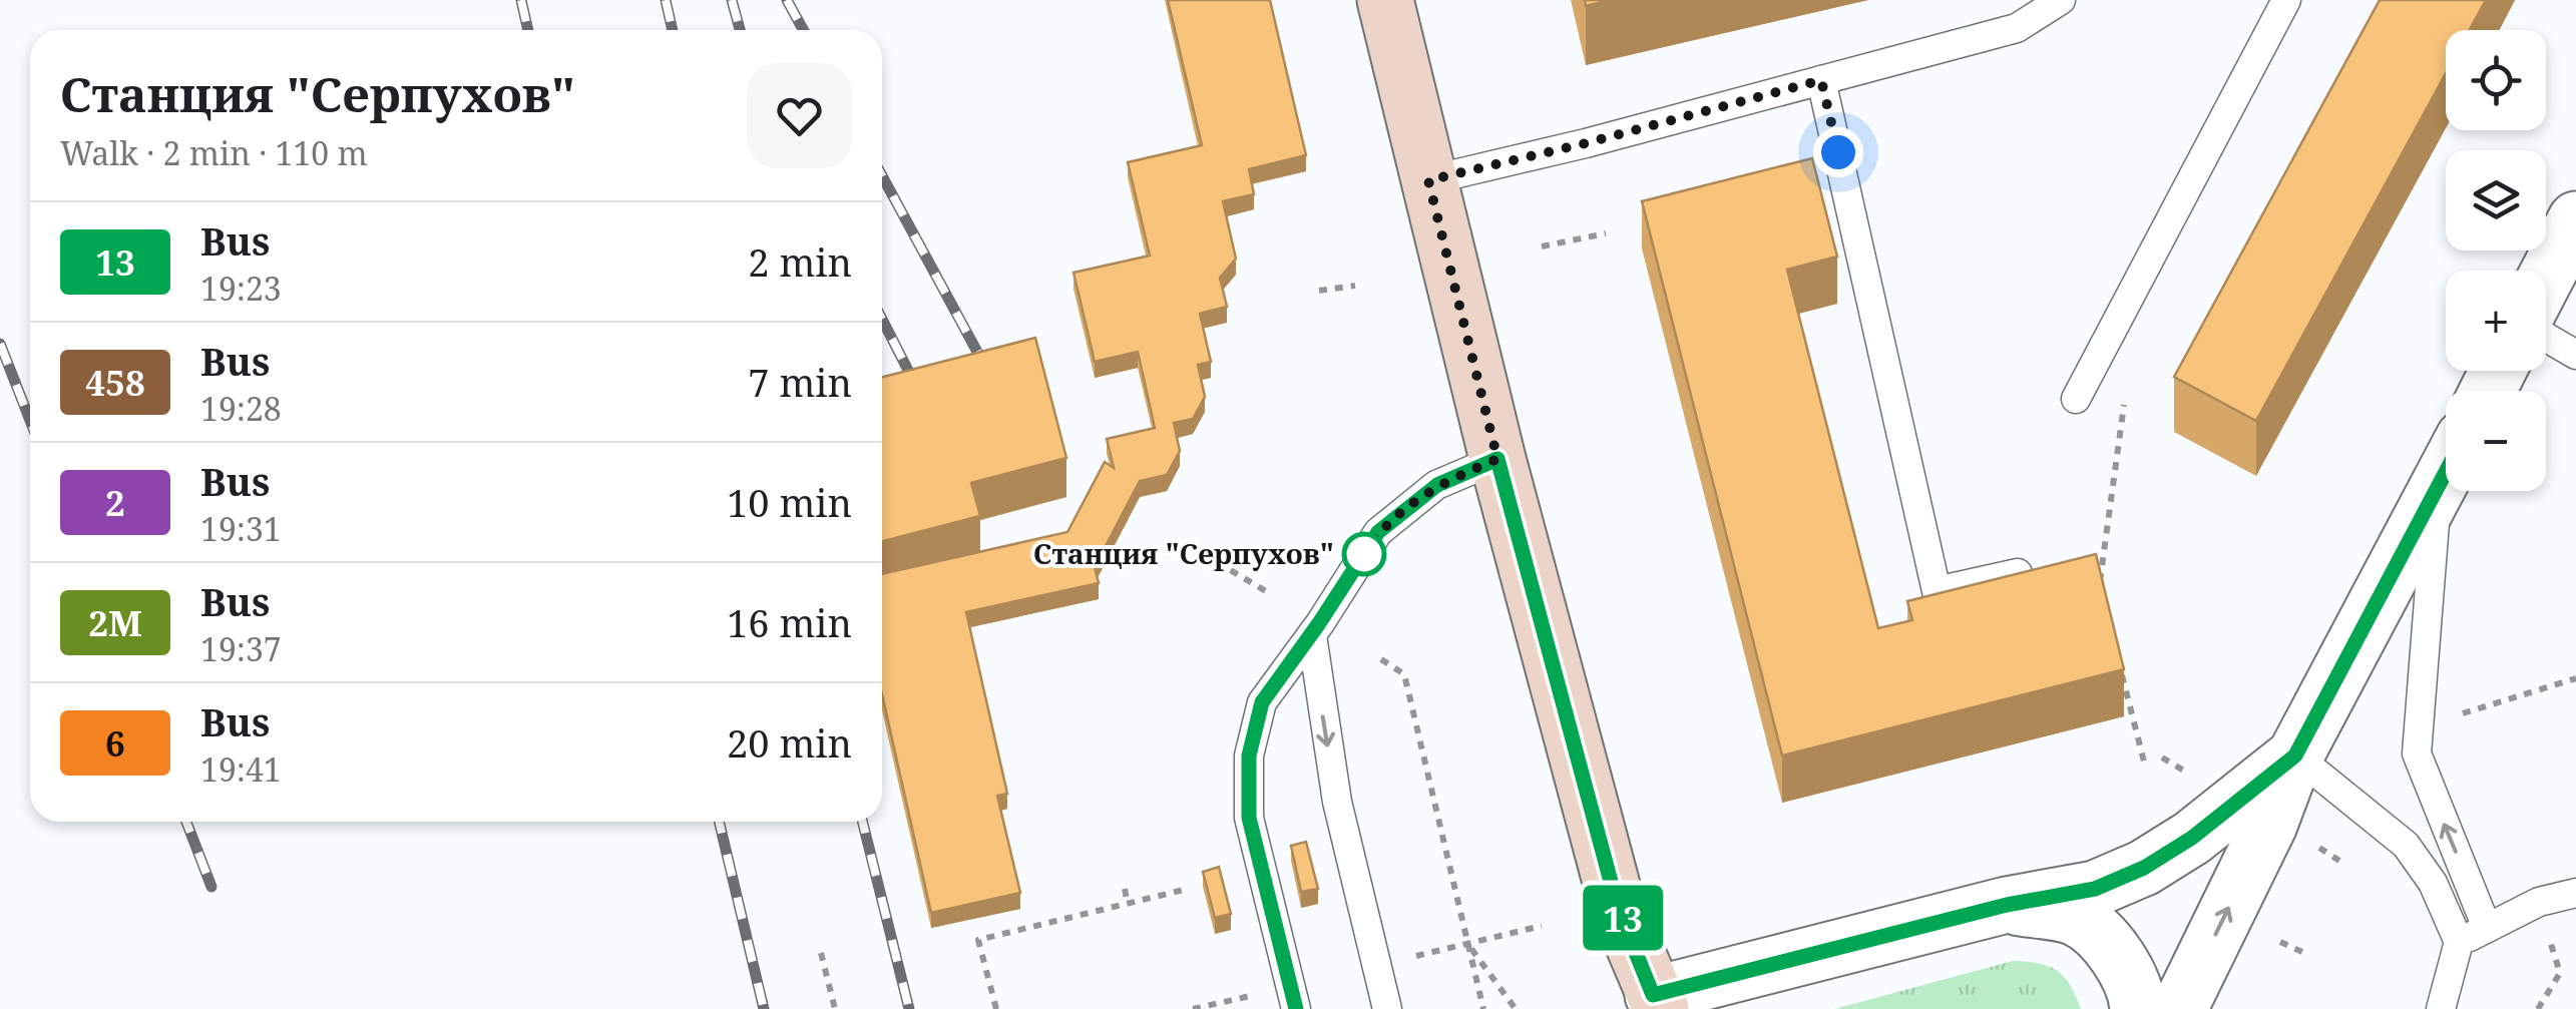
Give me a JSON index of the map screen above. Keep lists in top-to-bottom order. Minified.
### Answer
{"places":["Станция \"Серпухов\""],"lines":["bus line 13"],"page":{"on_map":"13","map_buttons":["+","−"],"heading":["Станция \"Серпухов\"","Walk · 2 min · 110 m"],"list":[{"mark":"13","name":"Bus","note":"19:23","value":"2 min"},{"mark":"458","name":"Bus","note":"19:28","value":"7 min"},{"mark":"2","name":"Bus","note":"19:31","value":"10 min"},{"mark":"2М","name":"Bus","note":"19:37","value":"16 min"},{"mark":"6","name":"Bus","note":"19:41","value":"20 min"}]}}
